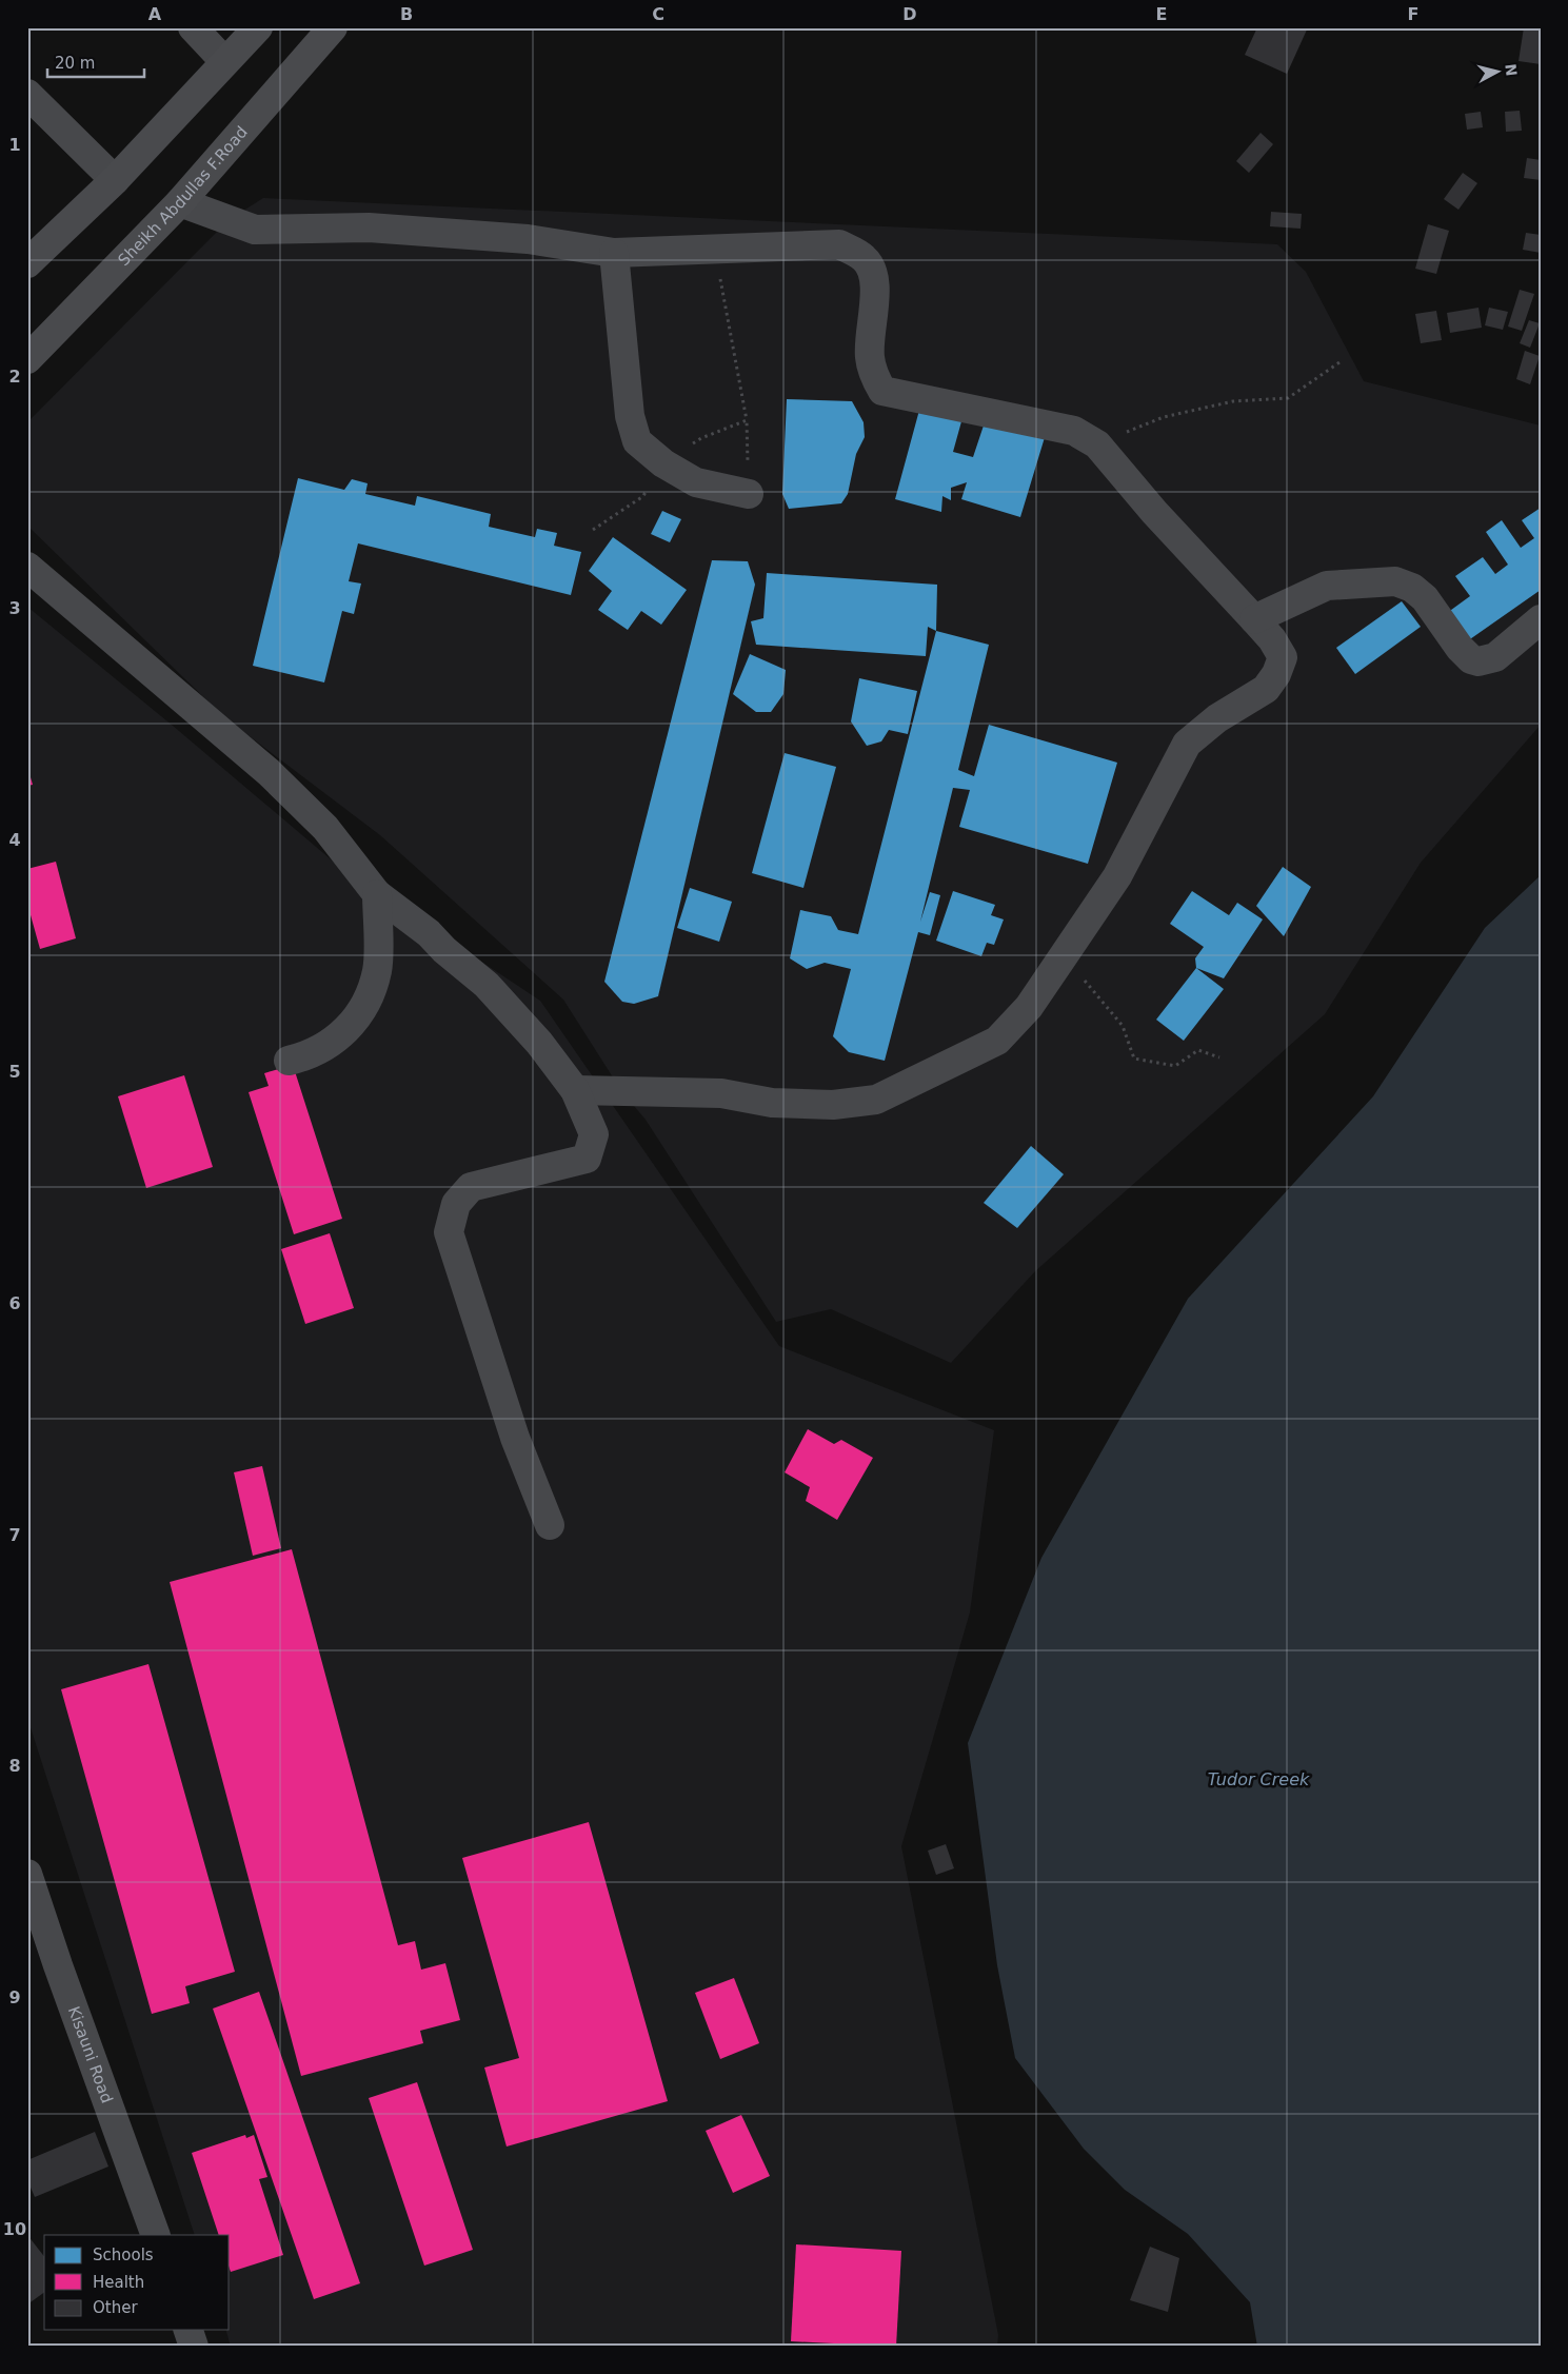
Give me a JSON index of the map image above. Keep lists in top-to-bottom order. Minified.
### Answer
{"streets":{"main road":["Sheikh Abdullas F.Road"],"street":["Kisauni Road"]},"water":["Tudor Creek"],"legend":["Schools","Health","Other"],"scale_bar":"20 m","north":"right","grid":{"columns":["A","B","C","D","E","F"],"rows":["1","2","3","4","5","6","7","8","9","10"]}}
